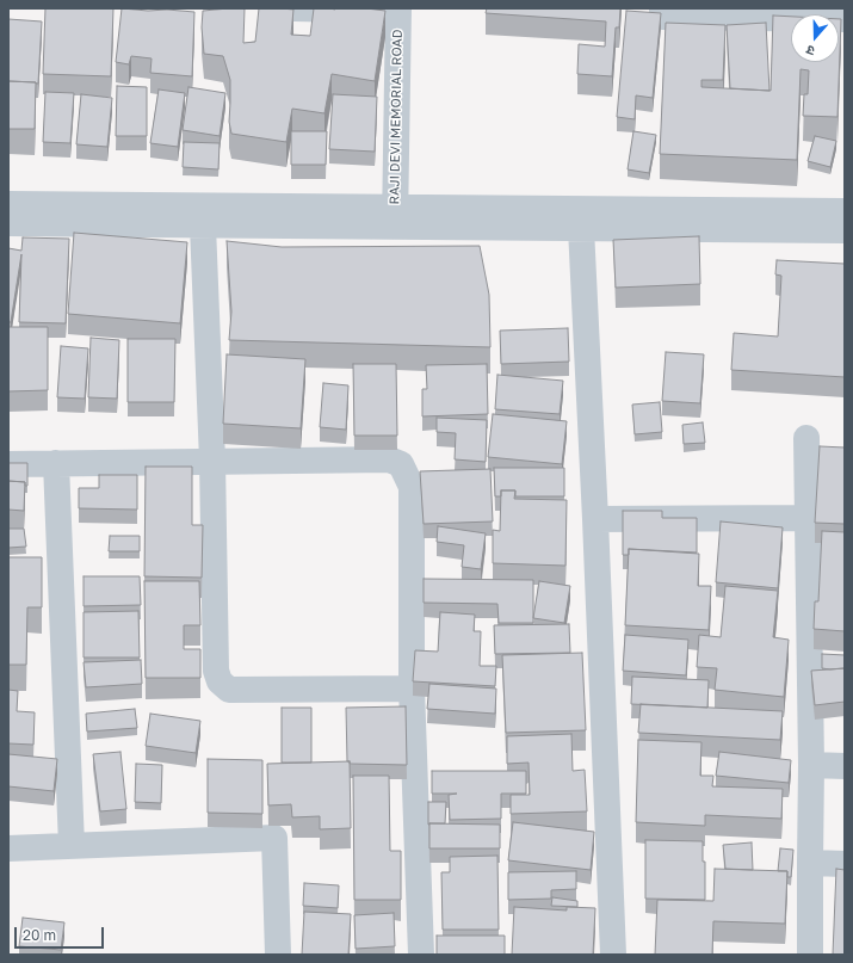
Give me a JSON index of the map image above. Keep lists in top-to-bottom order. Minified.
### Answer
{"streets":{"street":["RAJI DEVI MEMORIAL ROAD"]},"scale_bar":"20 m","north":"bottom"}
